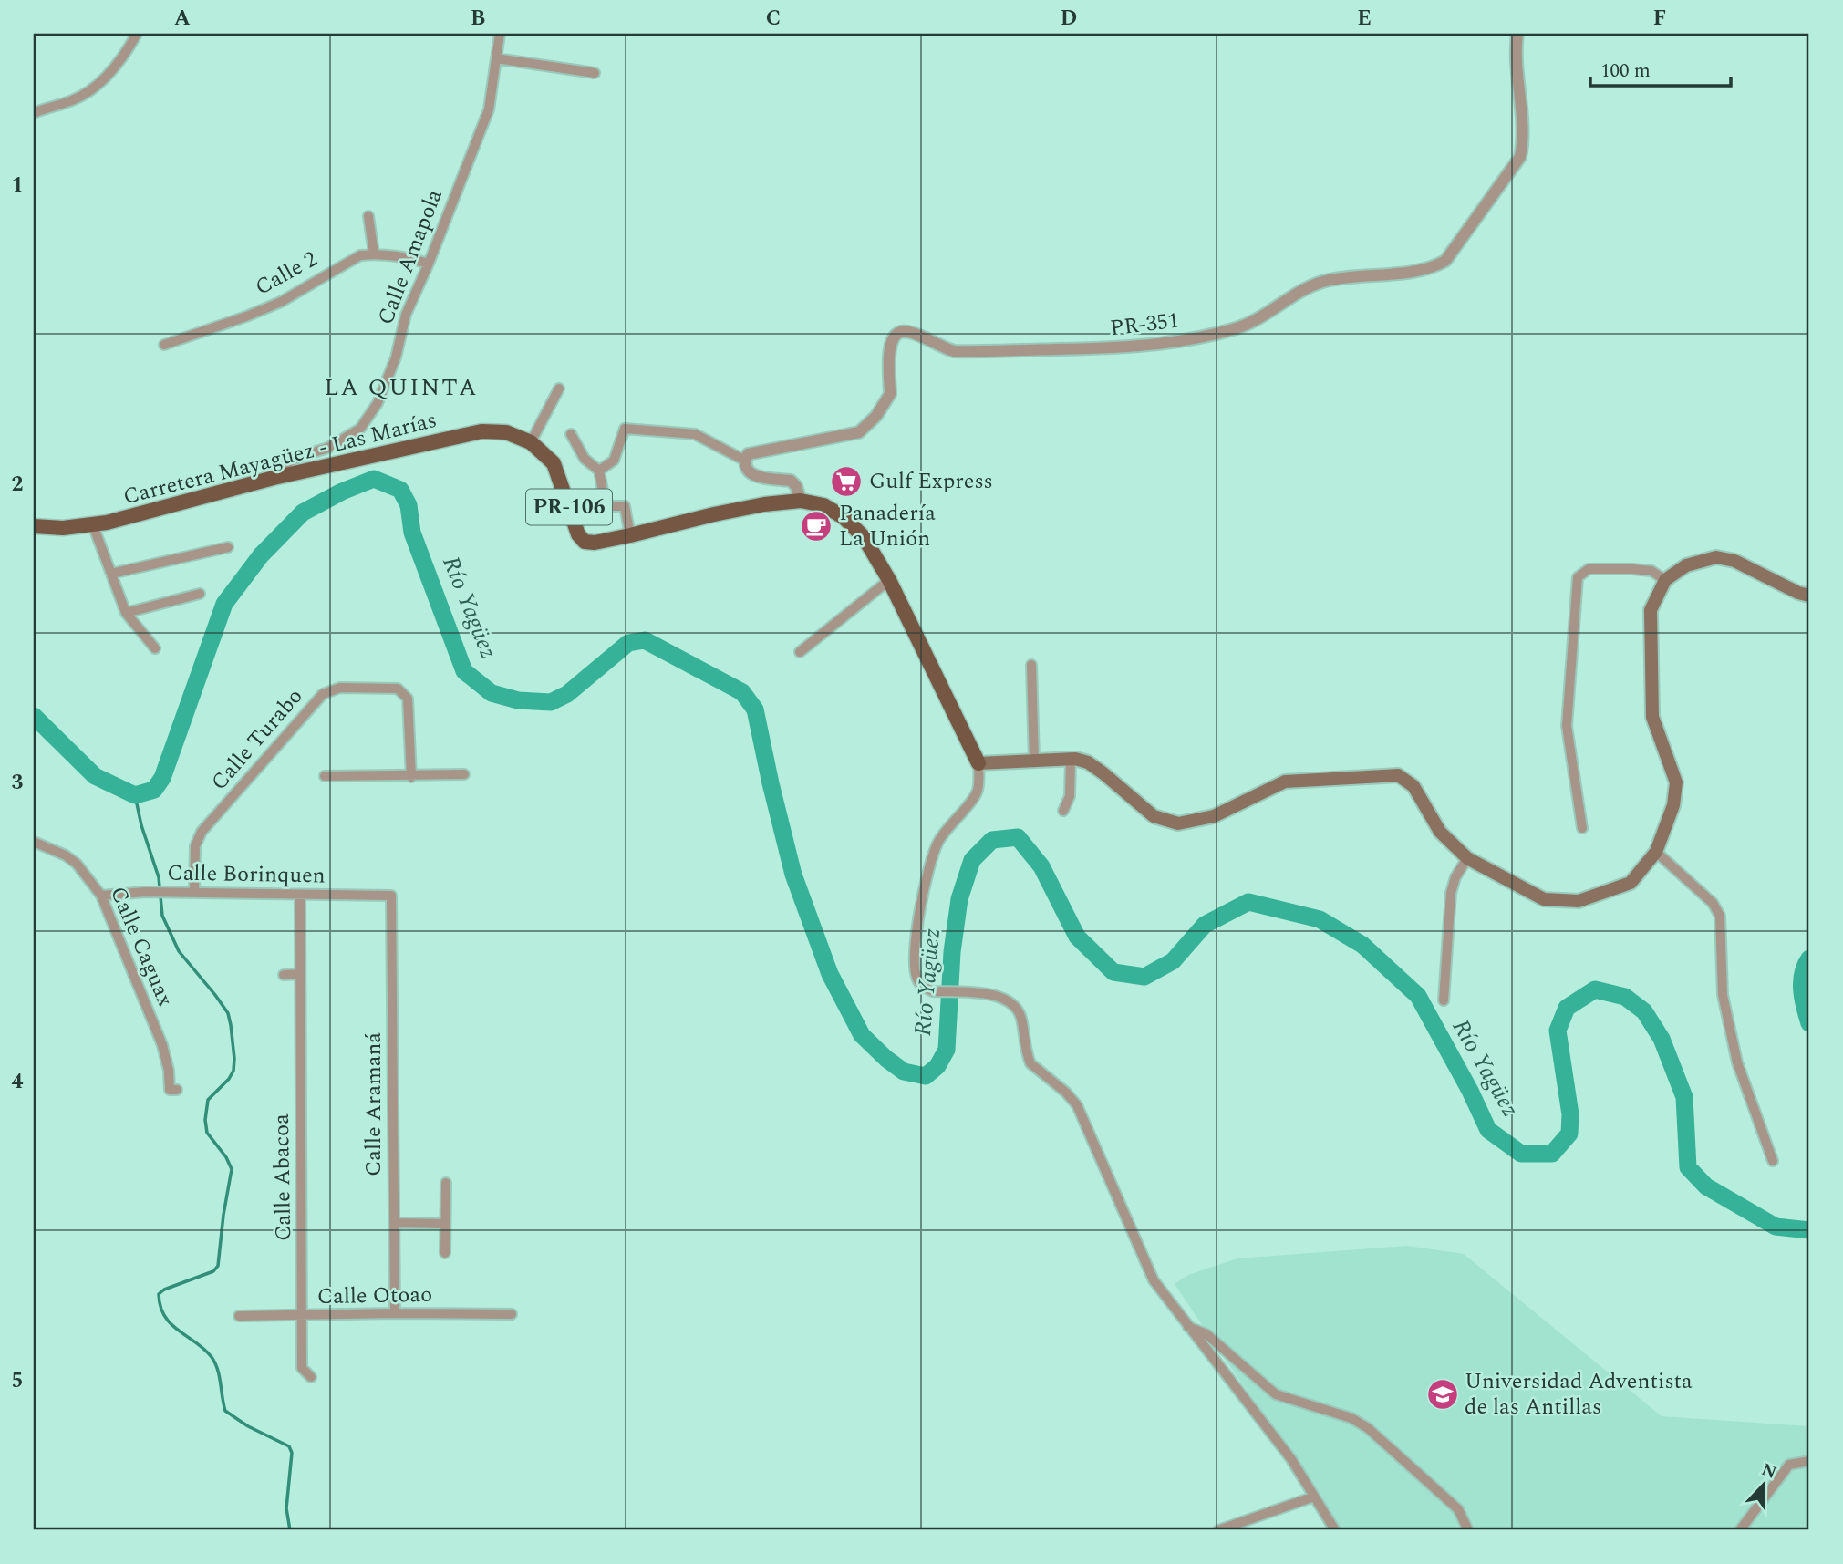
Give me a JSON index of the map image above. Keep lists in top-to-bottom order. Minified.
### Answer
{"streets":{"main road":["Carretera Mayagüez - Las Marías","PR-106"],"street":["Calle Amapola","Calle 2","PR-351","Calle Turabo","Calle Borinquen","Calle Caguax","Calle Aramaná","Calle Abacoa","Calle Otoao"]},"crossings":[["Calle Amapola","Calle 2"],["Calle Amapola","Carretera Mayagüez - Las Marías"],["Calle Turabo","Calle Borinquen"],["Calle Borinquen","Calle Caguax"],["Calle Borinquen","Calle Aramaná"],["Calle Borinquen","Calle Abacoa"],["Calle Aramaná","Calle Otoao"],["Calle Abacoa","Calle Otoao"]],"districts":["LA QUINTA"],"water":["Río Yagüez"],"places":{"supermarket":["Gulf Express"],"cafe":["Panadería La Unión"],"school or university":["Universidad Adventista de las Antillas"]},"scale_bar":"100 m","north":"top","grid":{"columns":["A","B","C","D","E","F"],"rows":["1","2","3","4","5"]}}
